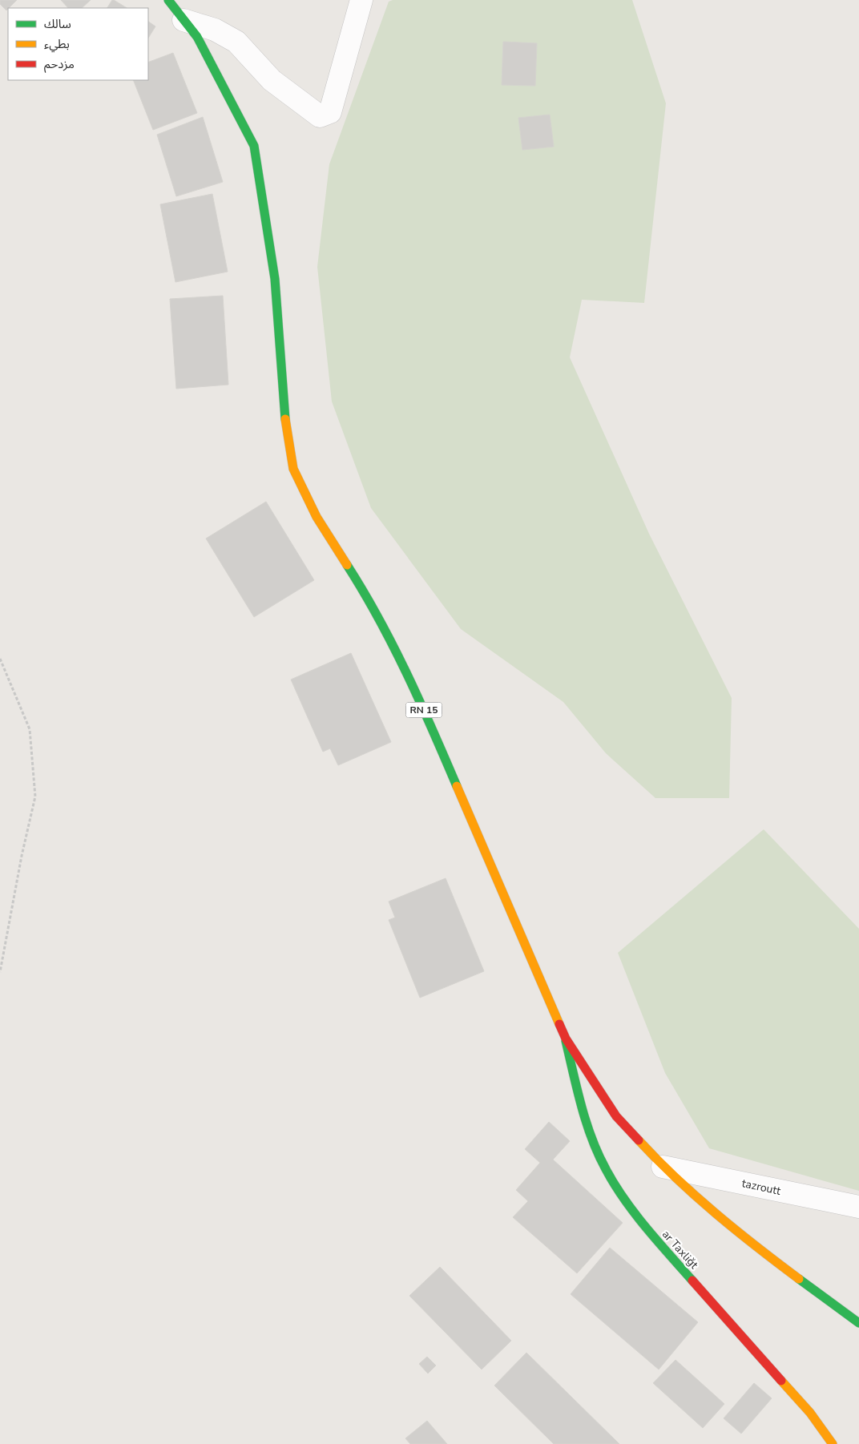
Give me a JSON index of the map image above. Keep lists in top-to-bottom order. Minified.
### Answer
{"streets":{"main road":["RN 15","ar Taxliǧt"],"street":["tazroutt"]},"crossings":[["RN 15","tazroutt"],["RN 15","ar Taxliǧt"]],"legend":["سالك","بطيء","مزدحم"]}
